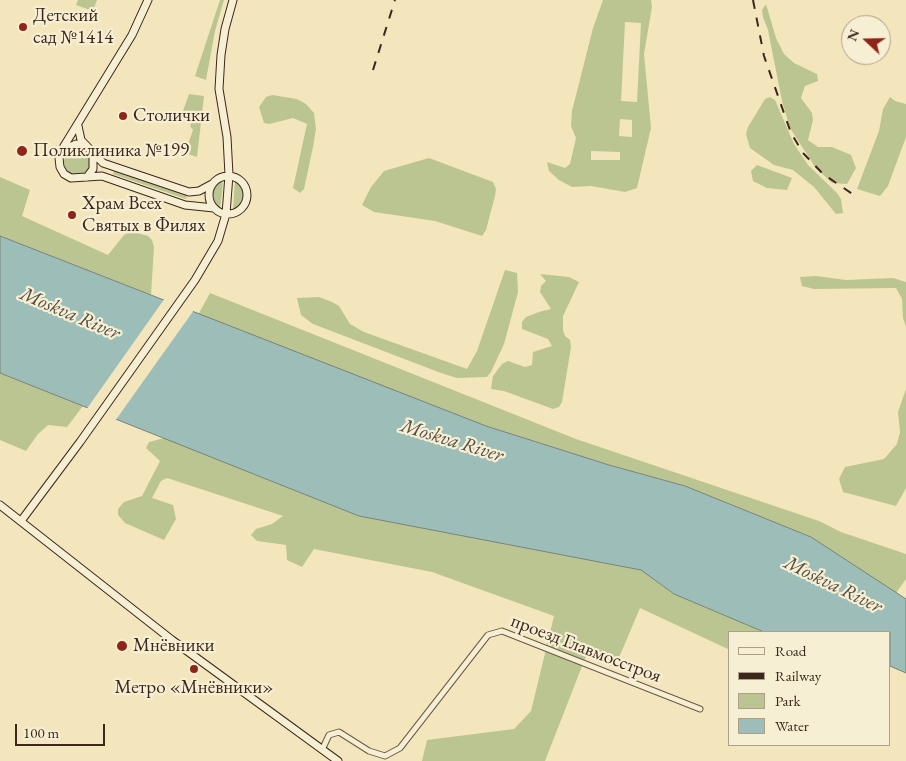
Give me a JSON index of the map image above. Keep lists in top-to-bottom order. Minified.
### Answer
{"streets":{"street":["проезд Главмосстроя"]},"water":["Moskva River"],"places":["Детский сад №1414","Столички","Поликлиника №199","Храм Всех Святых в Филях","Мнёвники","Метро «Мнёвники»"],"legend":["Road","Railway","Park","Water"],"scale_bar":"100 m","north":"left"}
